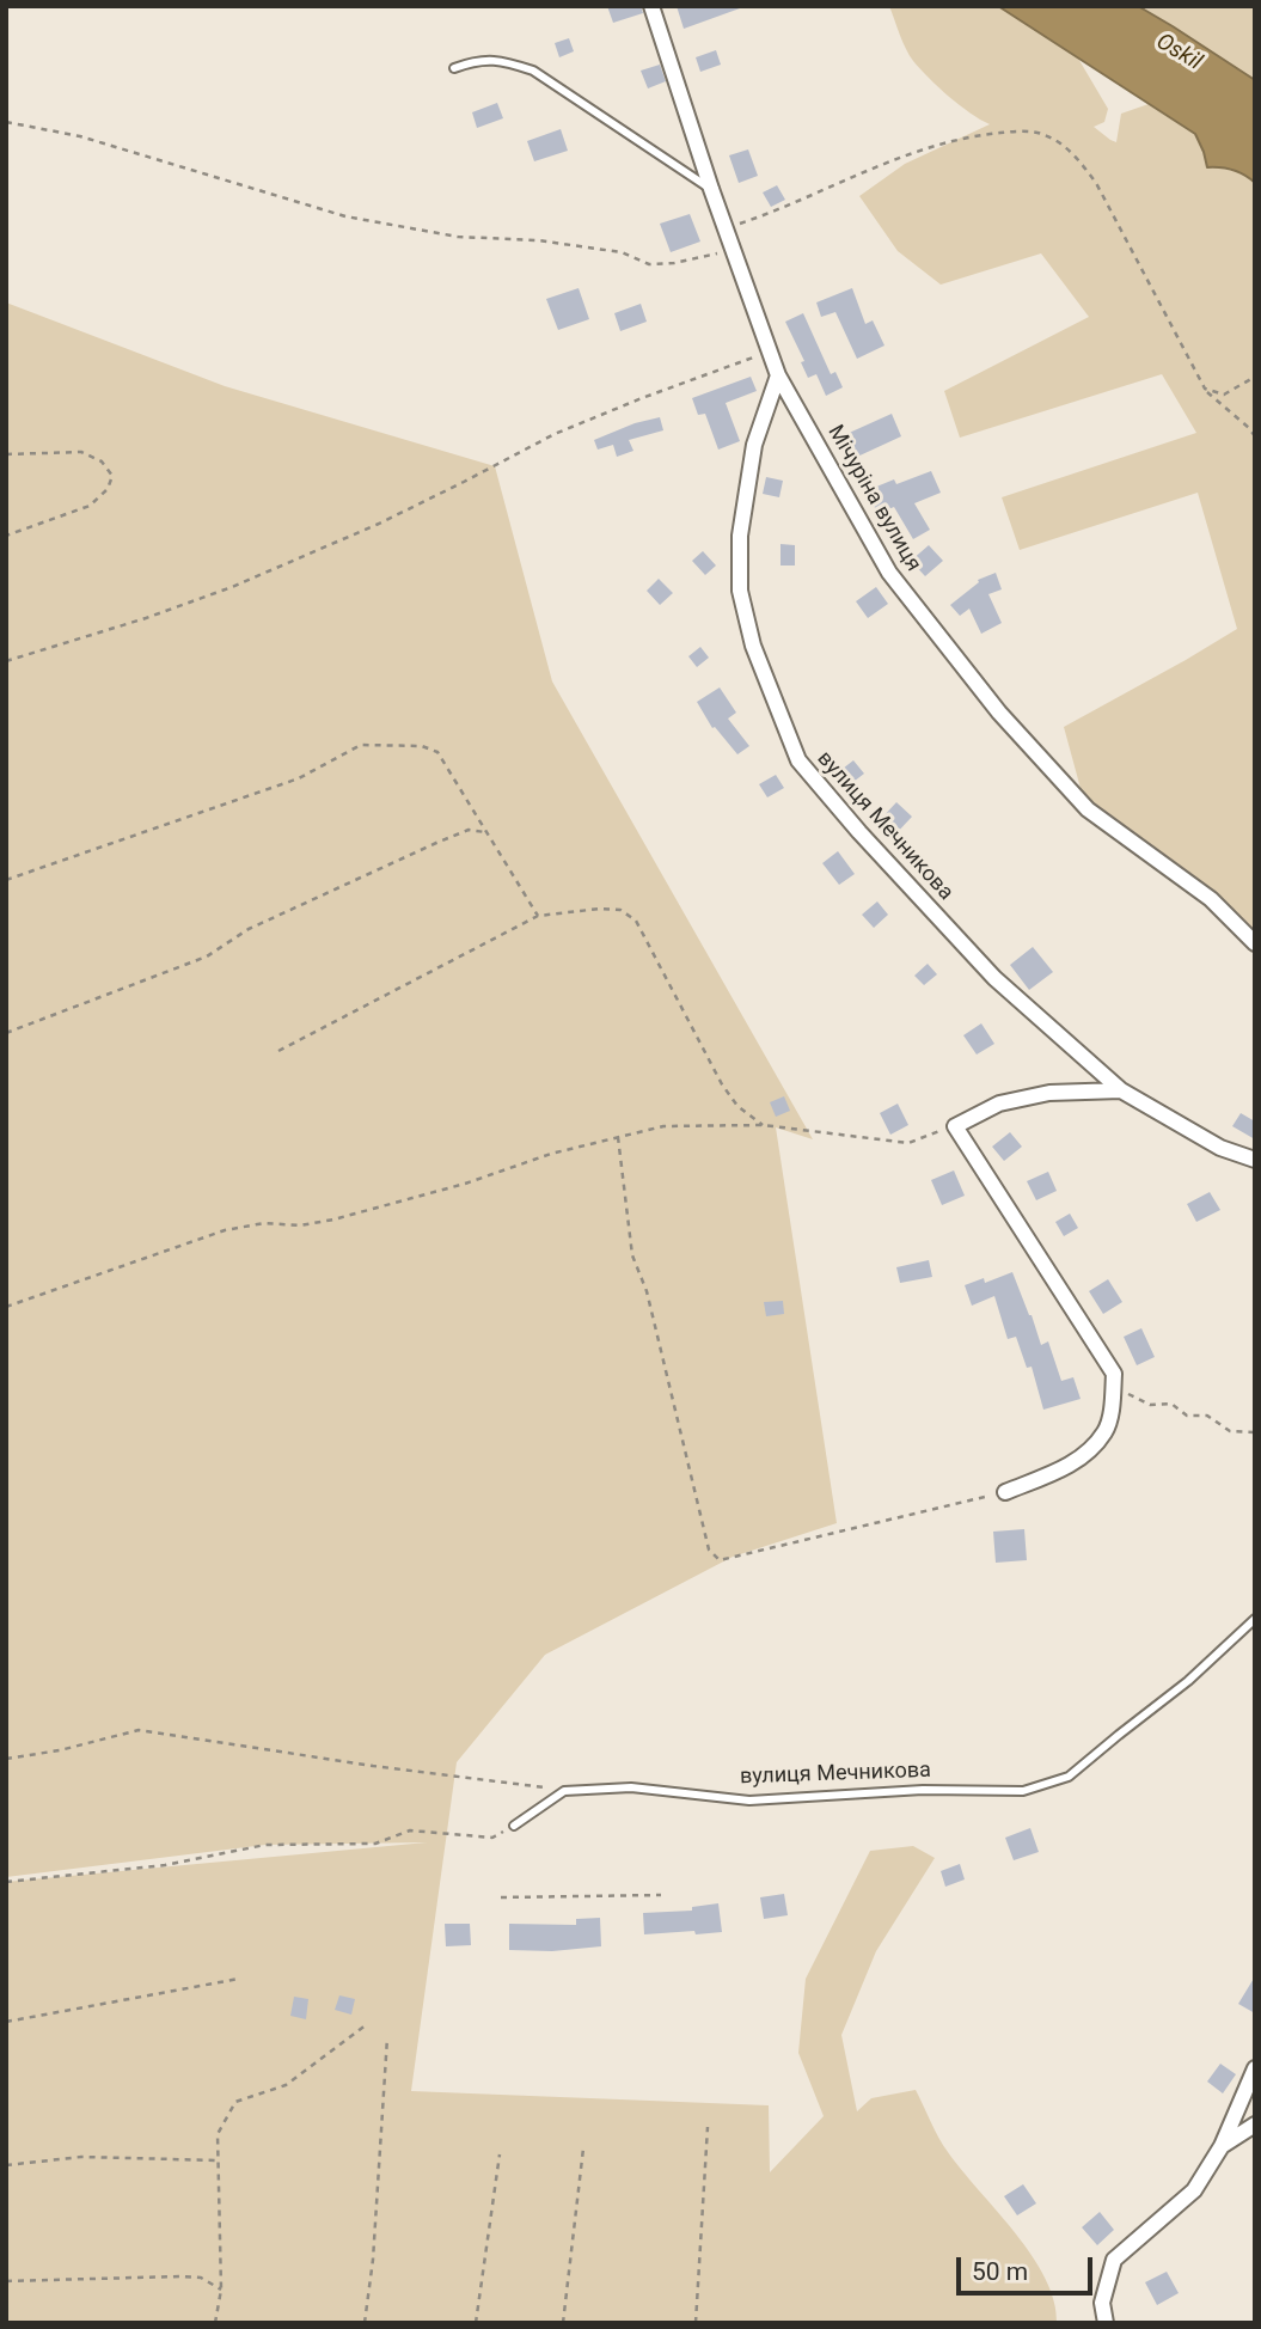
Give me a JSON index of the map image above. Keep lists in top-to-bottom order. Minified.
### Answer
{"streets":{"street":["Мічуріна вулиця","вулиця Мечникова"]},"crossings":[["Мічуріна вулиця","вулиця Мечникова"]],"water":["Oskil"],"scale_bar":"50 m"}
